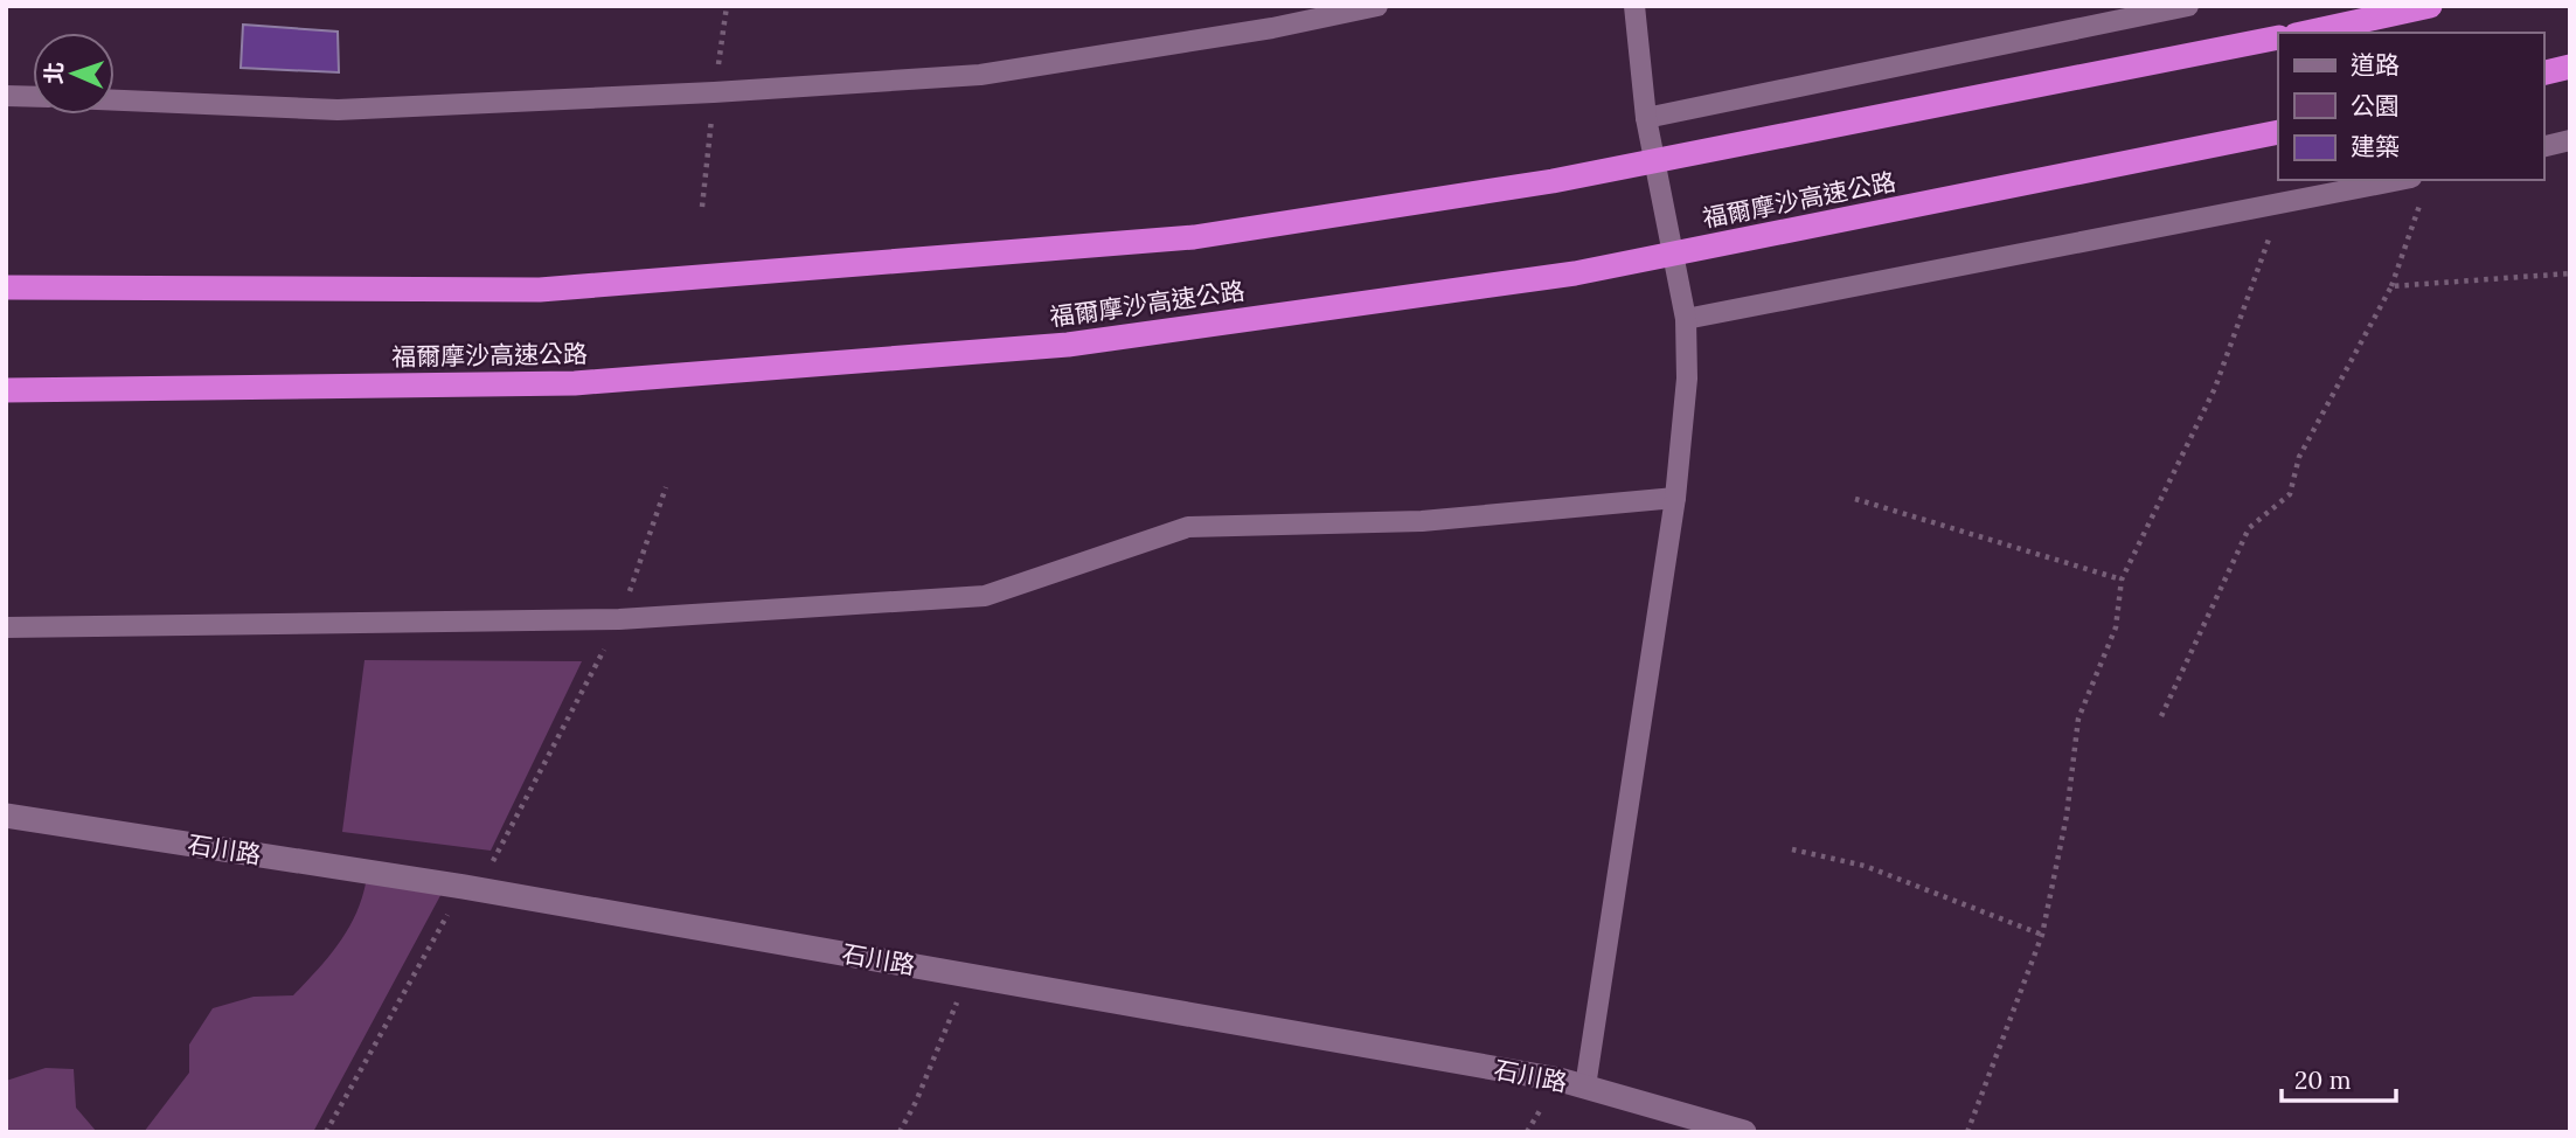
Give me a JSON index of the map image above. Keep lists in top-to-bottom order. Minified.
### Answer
{"streets":{"highway":["福爾摩沙高速公路"],"street":["石川路"]},"legend":["道路","公園","建築"],"scale_bar":"20 m","north":"left"}
